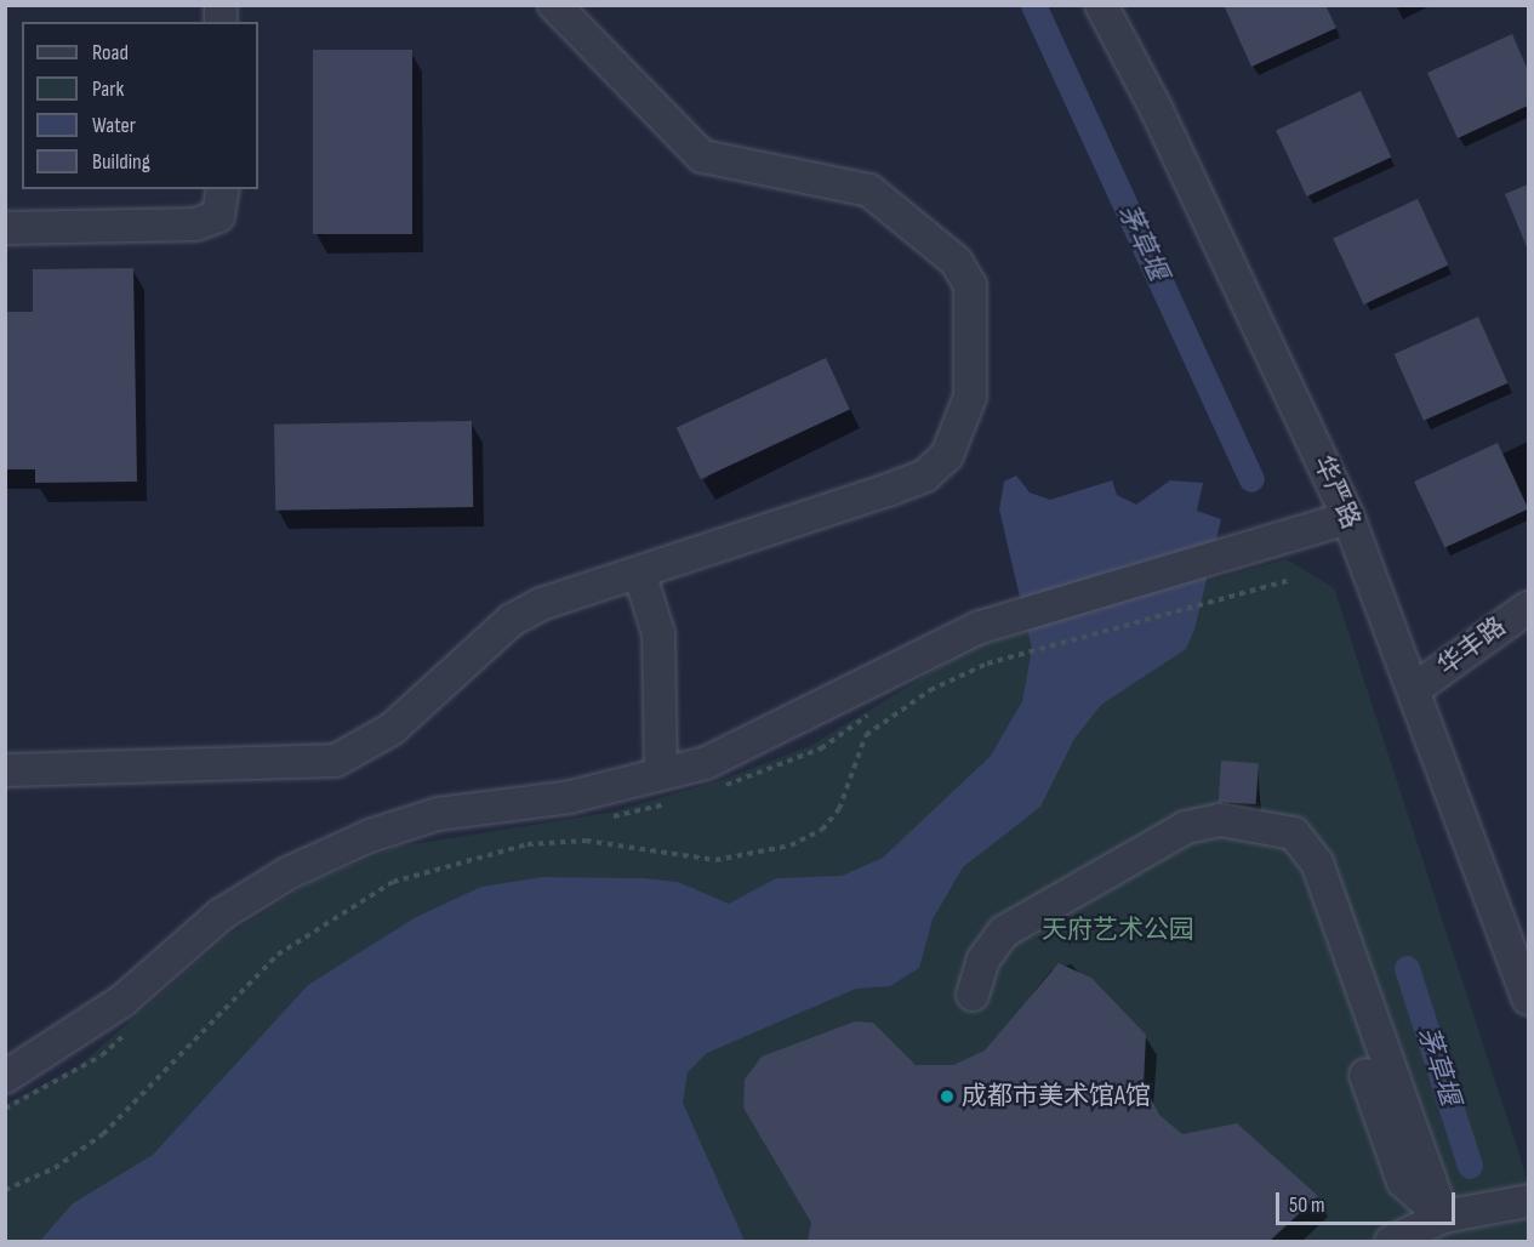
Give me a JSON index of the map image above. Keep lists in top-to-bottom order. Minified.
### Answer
{"streets":{"street":["华严路","华丰路"]},"crossings":[["华严路","华丰路"]],"water":["茅草堰"],"parks":["天府艺术公园"],"places":["成都市美术馆A馆"],"legend":["Road","Park","Water","Building"],"scale_bar":"50 m"}
